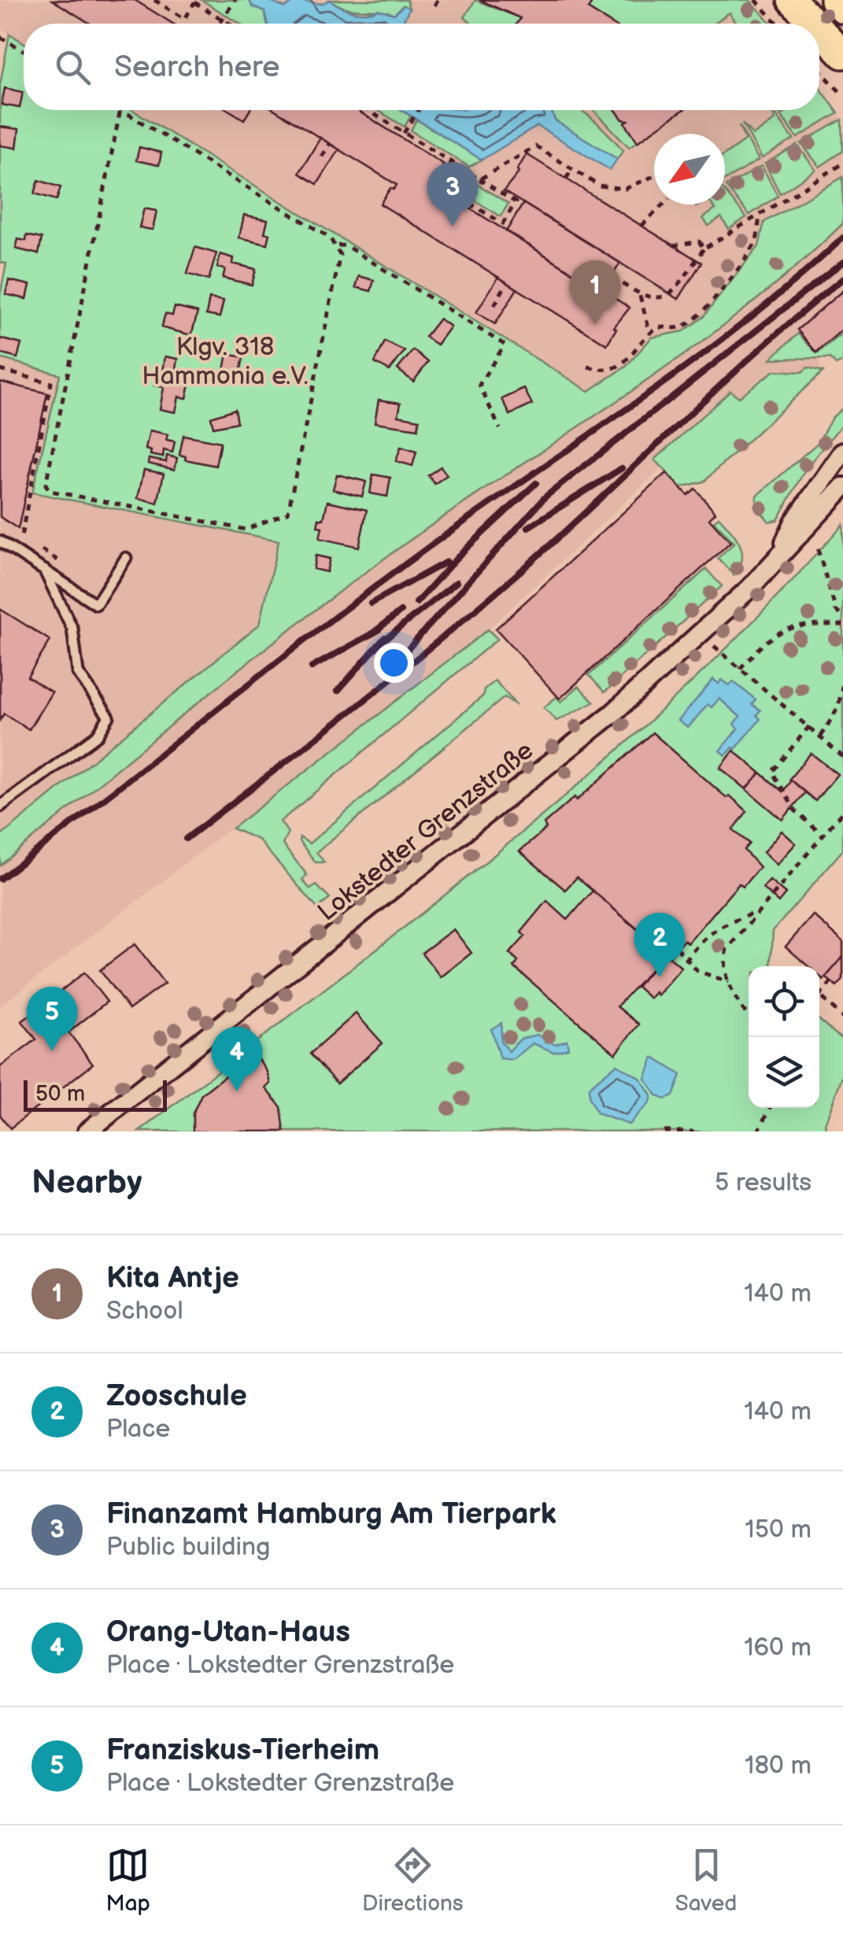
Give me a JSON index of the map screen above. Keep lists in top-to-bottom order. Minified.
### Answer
{"streets":{"street":["Lokstedter Grenzstraße"]},"parks":["Klgv. 318 Hammonia e.V."],"scale_bar":"50 m","north":"bottom left","page":{"search":"Search here","pins":["3","1","2","5","4"],"scale":"50 m","heading":["Nearby","5 results"],"list":[{"mark":"1","name":"Kita Antje","note":"School","value":"140 m"},{"mark":"2","name":"Zooschule","note":"Place","value":"140 m"},{"mark":"3","name":"Finanzamt Hamburg Am Tierpark","note":"Public building","value":"150 m"},{"mark":"4","name":"Orang-Utan-Haus","note":"Place · Lokstedter Grenzstraße","value":"160 m"},{"mark":"5","name":"Franziskus-Tierheim","note":"Place · Lokstedter Grenzstraße","value":"180 m"}],"nav":["Map","Directions","Saved"]}}
